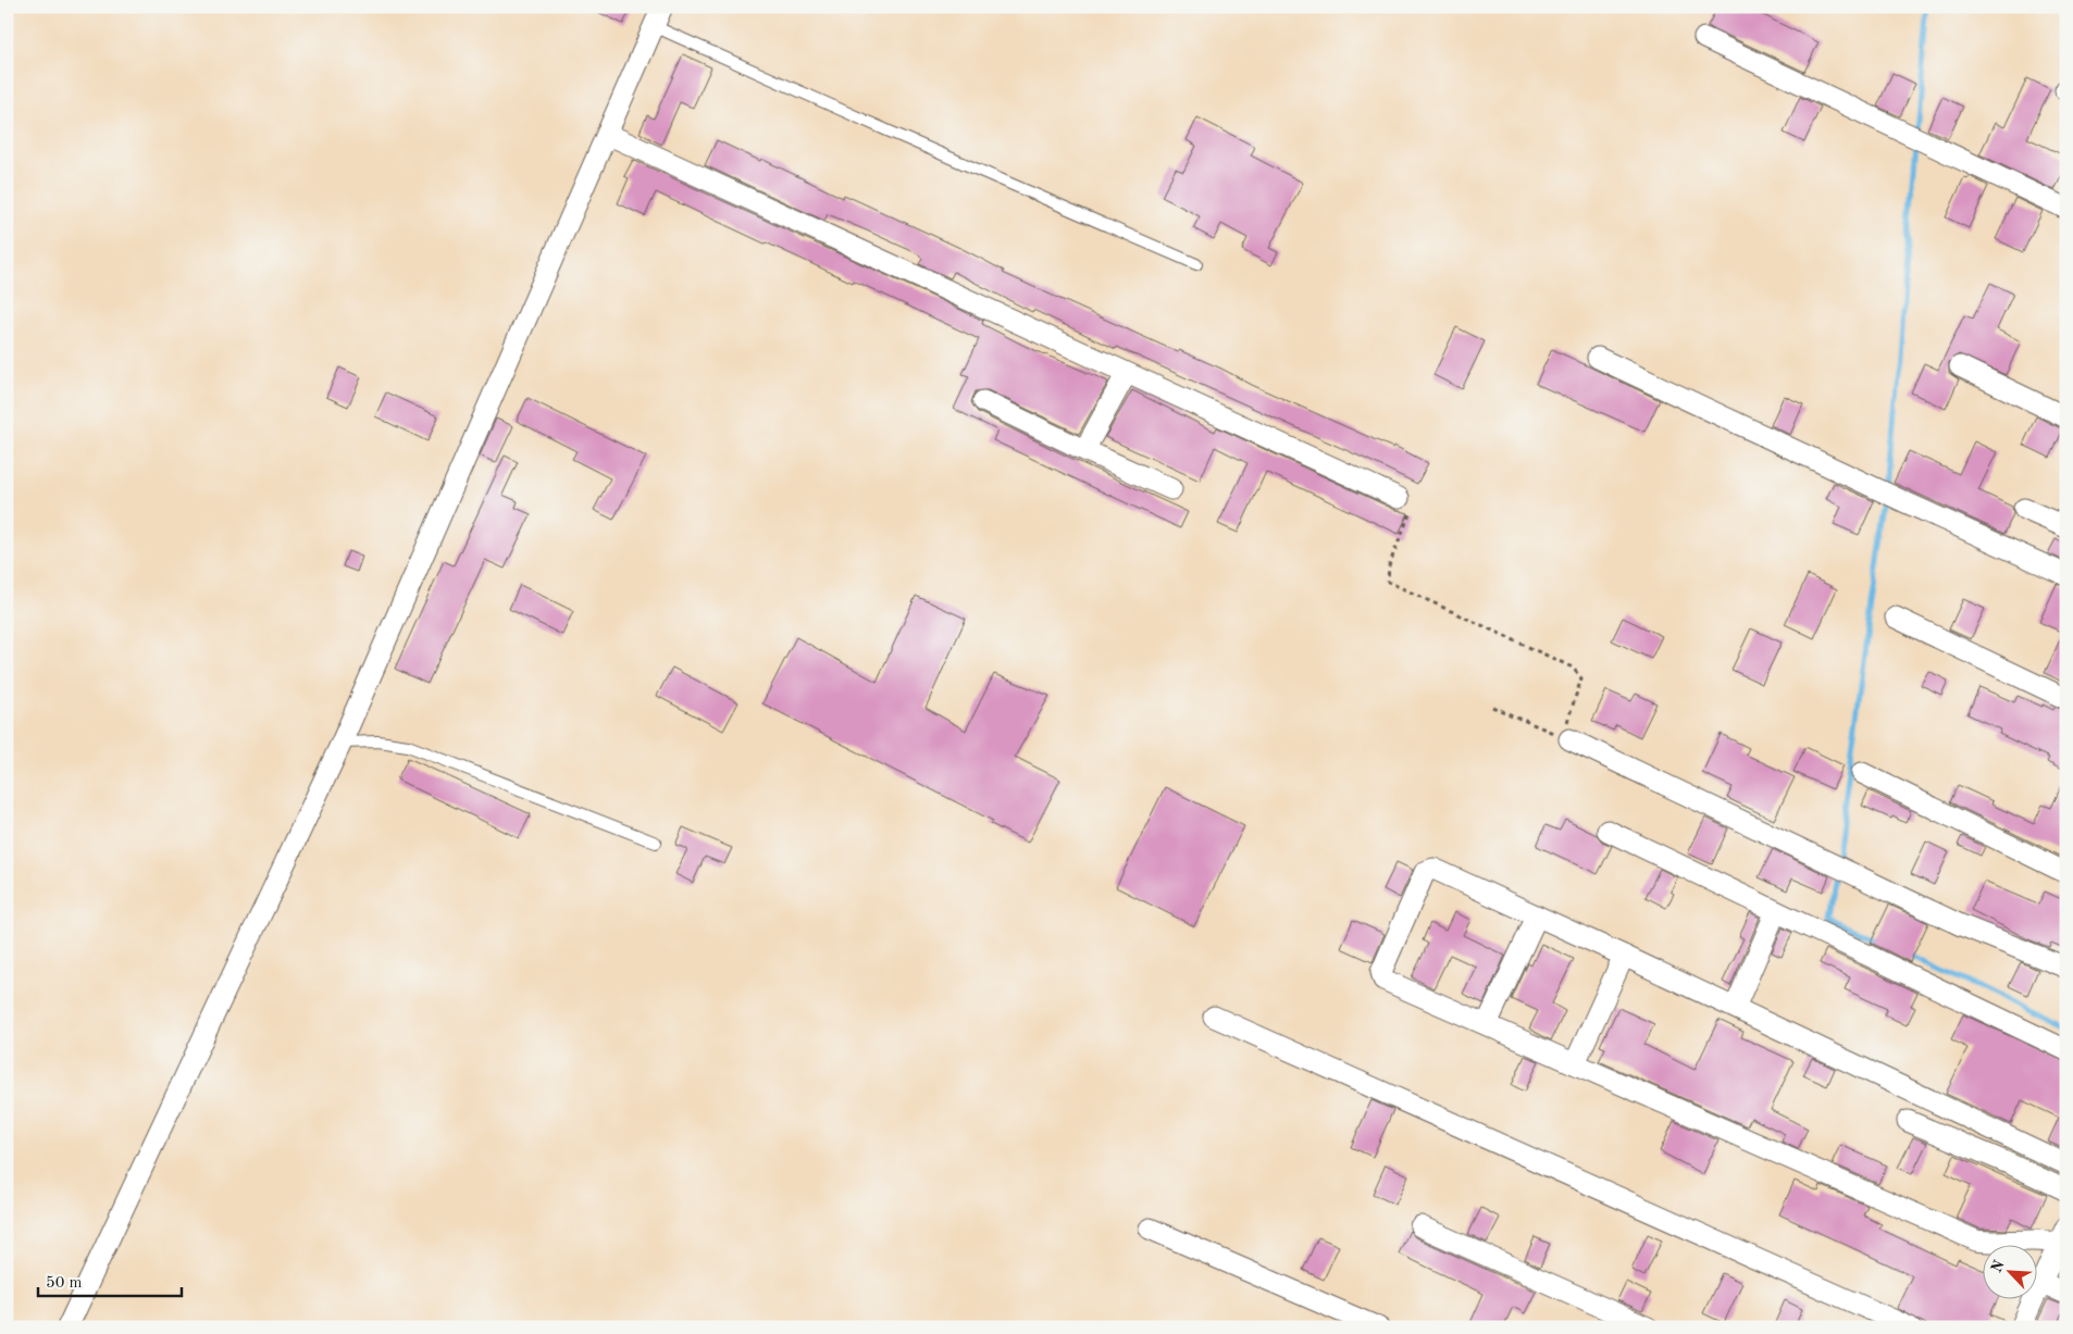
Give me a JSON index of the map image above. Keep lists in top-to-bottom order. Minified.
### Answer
{"scale_bar":"50 m","north":"top left"}
